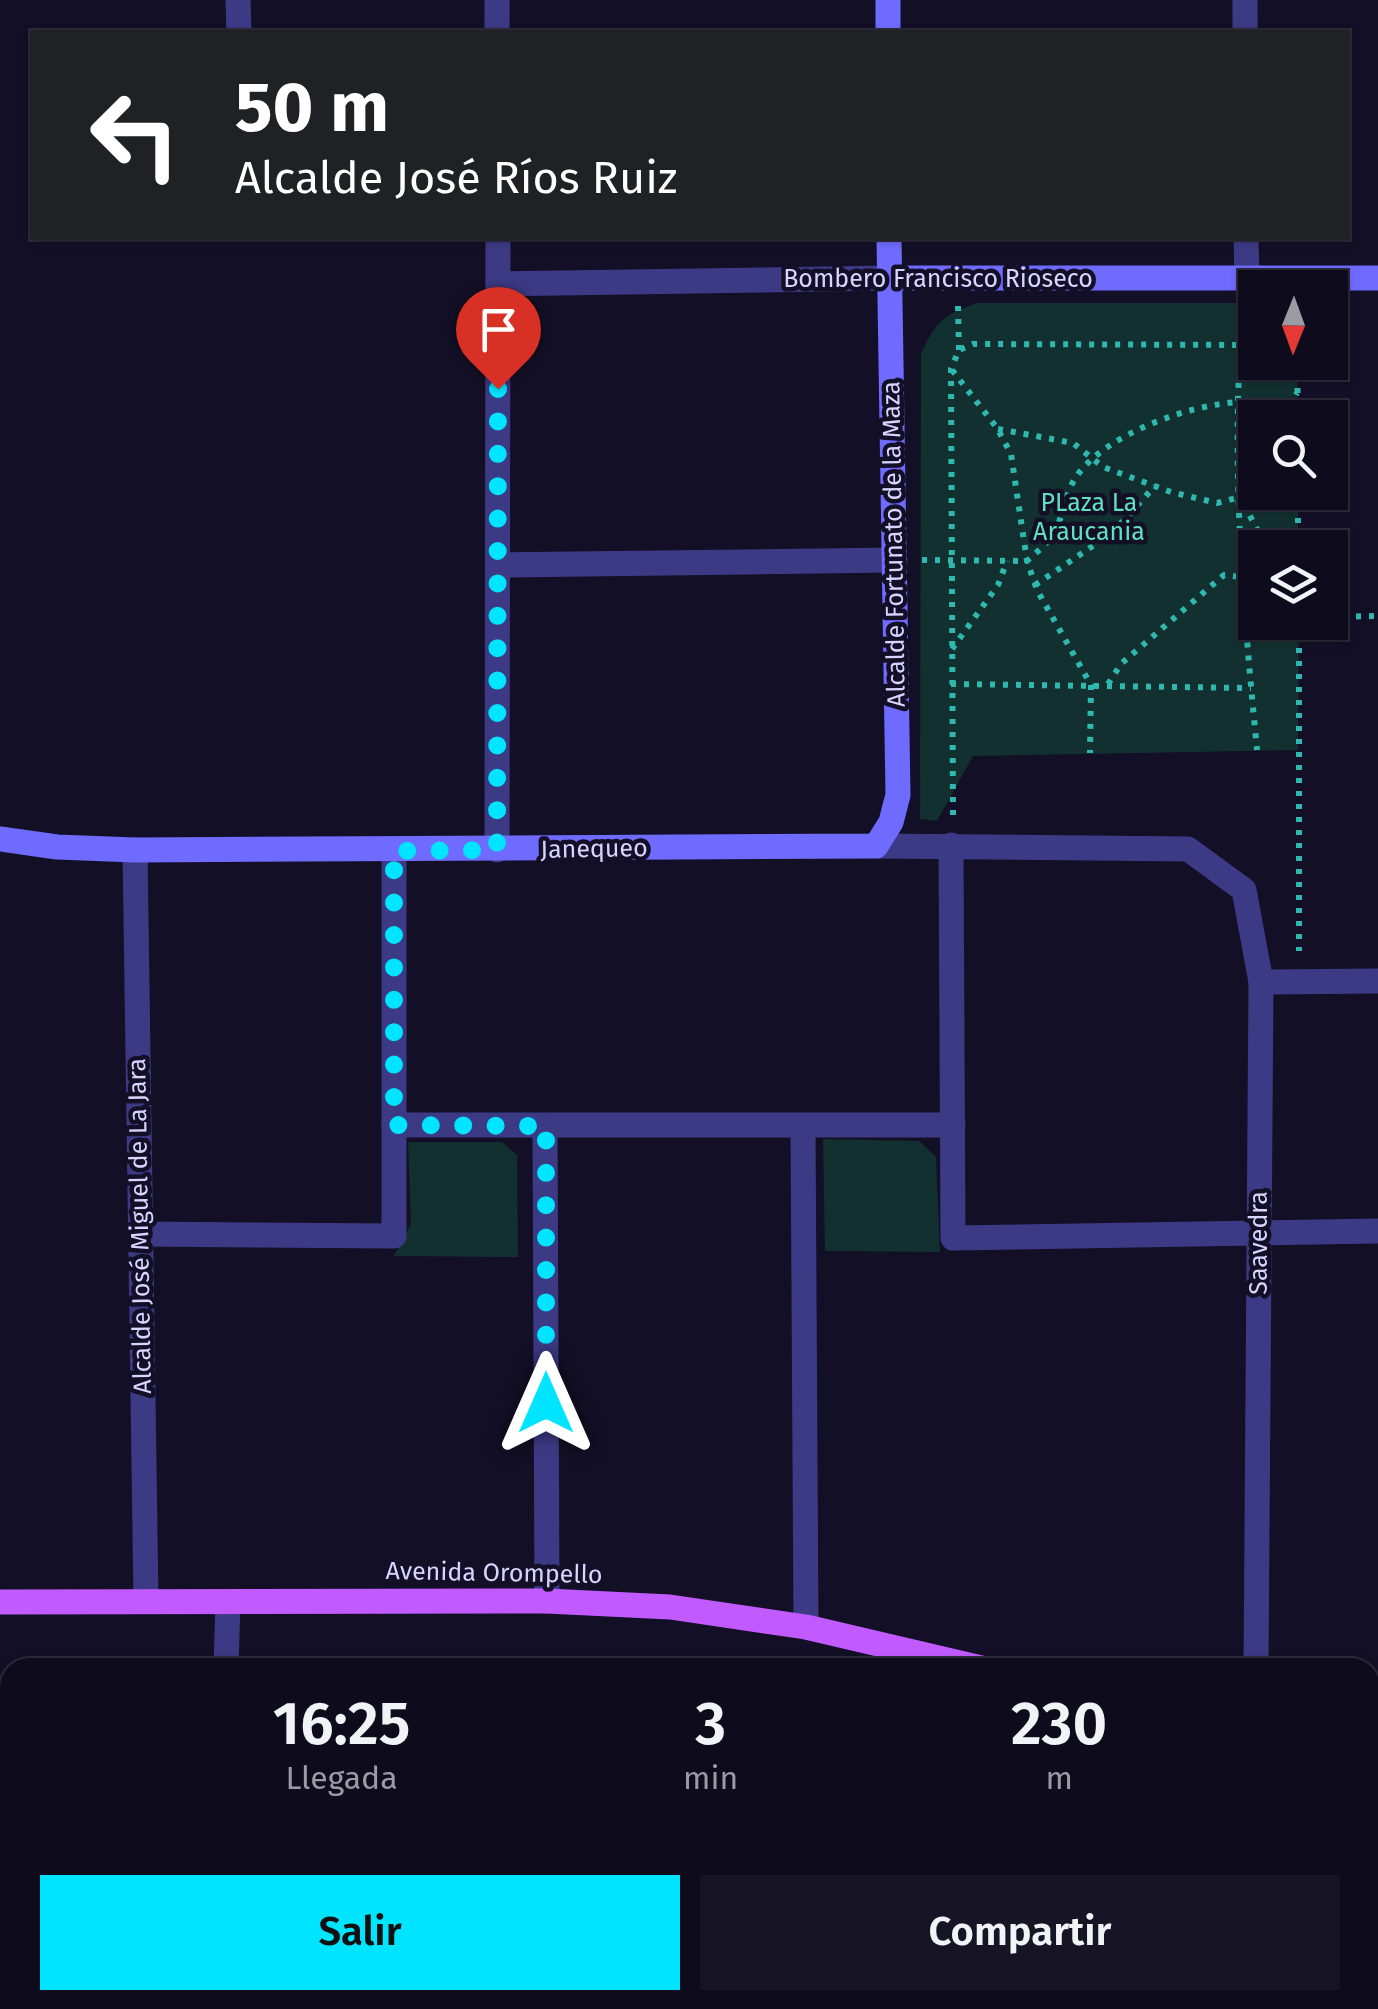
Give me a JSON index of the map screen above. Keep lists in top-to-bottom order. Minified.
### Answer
{"streets":{"main road":["Bombero Francisco Rioseco","Alcalde Fortunato de la Maza","Janequeo","Avenida Orompello"],"street":["Alcalde José Miguel de La Jara","Saavedra"]},"crossings":[["Bombero Francisco Rioseco","Alcalde Fortunato de la Maza"],["Alcalde Fortunato de la Maza","Janequeo"],["Janequeo","Alcalde José Miguel de La Jara"],["Janequeo","Saavedra"],["Alcalde José Miguel de La Jara","Avenida Orompello"]],"parks":["PLaza La Araucania"],"north":"bottom","page":{"turn":["50 m","Alcalde José Ríos Ruiz"],"eta":["16:25","Llegada","3","min","230","m"],"buttons":["Salir","Compartir"]}}
